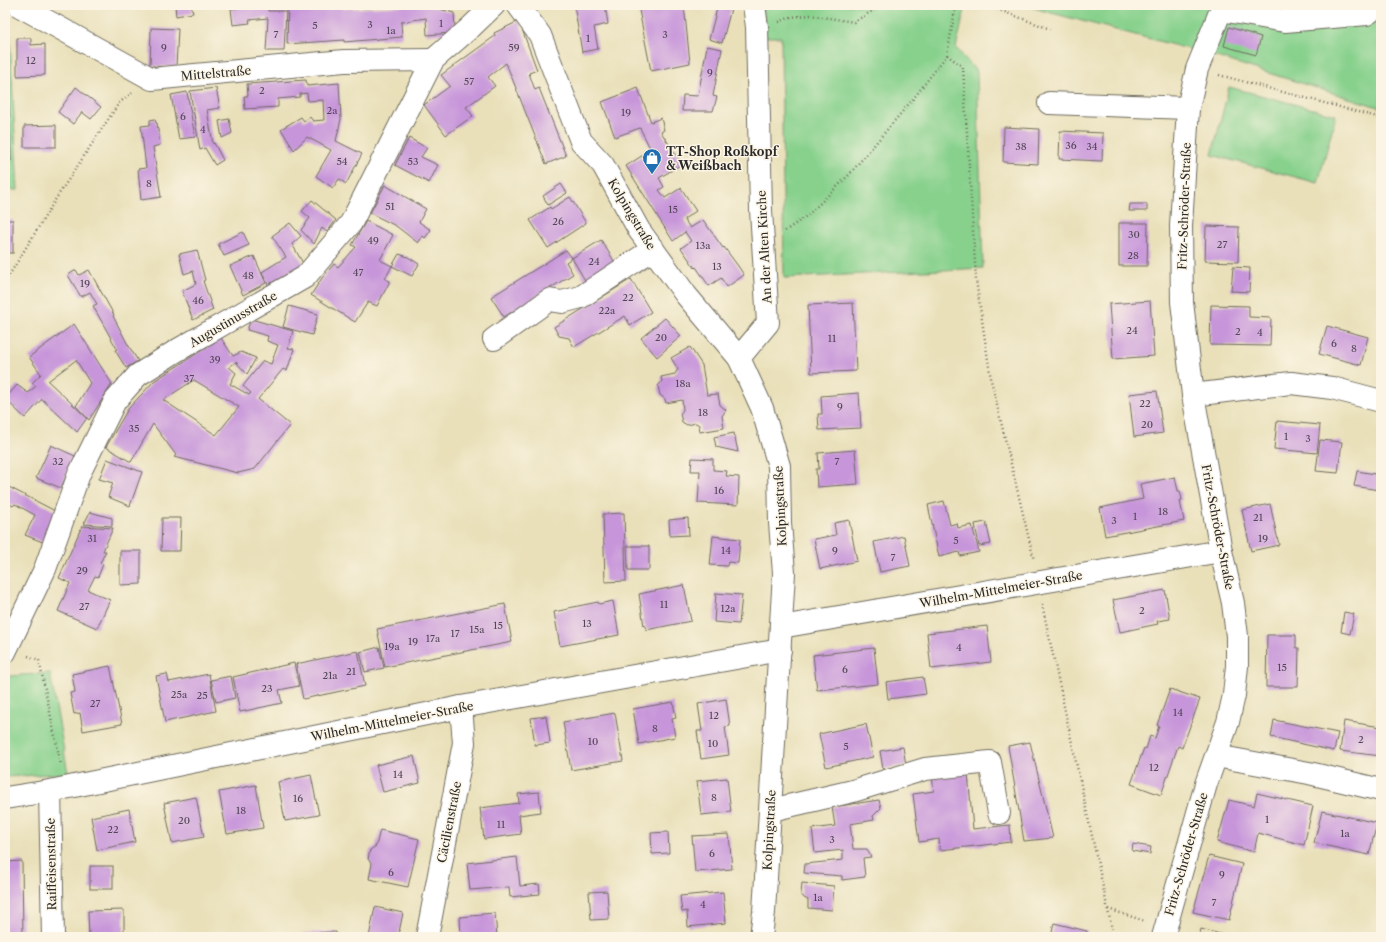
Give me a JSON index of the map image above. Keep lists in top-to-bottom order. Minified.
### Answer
{"streets":{"street":["Mittelstraße","Fritz-Schröder-Straße","Kolpingstraße","An der Alten Kirche","Augustinusstraße","Wilhelm-Mittelmeier-Straße","Cäcilienstraße","Raiffeisenstraße"]},"crossings":[["Mittelstraße","Augustinusstraße"],["Fritz-Schröder-Straße","Wilhelm-Mittelmeier-Straße"],["Kolpingstraße","An der Alten Kirche"],["Kolpingstraße","Wilhelm-Mittelmeier-Straße"],["Wilhelm-Mittelmeier-Straße","Cäcilienstraße"],["Wilhelm-Mittelmeier-Straße","Raiffeisenstraße"]],"places":{"shop":["TT-Shop Roßkopf & Weißbach"]},"house_numbers":["1","3","5","1a","7","3","1","9","59","12","9","57","2","2a","19","6","4","36","38","34","54","53","8","51","15","26","30","49","27","13a","28","24","13","47","48","19","22","46","22a","24","2","4","20","11","6","8","39","37","18a","22","9","18","20","35","1","3","32","7","16","18","1","21","3","31","19","5","14","9","7","29","11","27","12a","2","13","15","15a","17","17a","19","19a","4","15","6","21","21a","23","25a","25","27","14","12","8","2","10","10","5","12","14","8","16","18","1","20","11","22","1a","3","6","6","9","1a","7","4"]}
